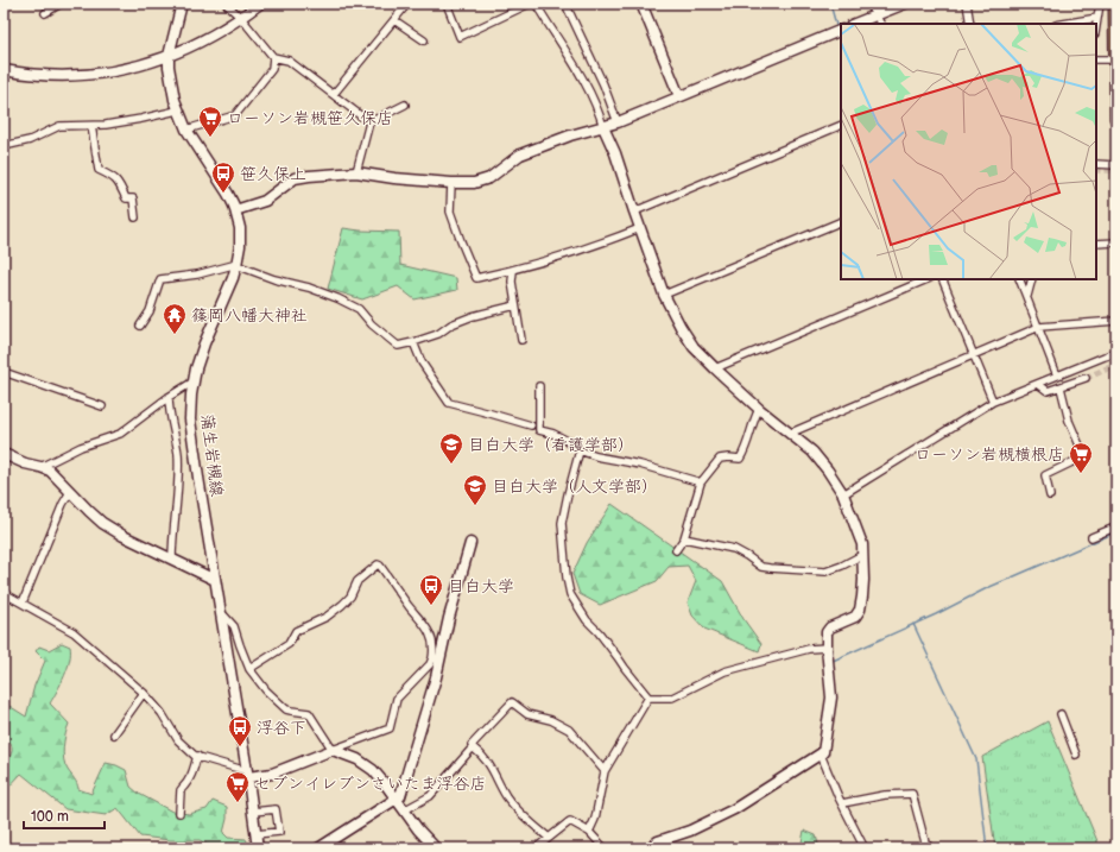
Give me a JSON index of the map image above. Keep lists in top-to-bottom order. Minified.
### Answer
{"streets":{"street":["蒲生岩槻線"]},"places":{"supermarket":["ローソン岩槻笹久保店","ローソン岩槻横根店","セブンイレブンさいたま浮谷店"],"bus stop":["笹久保上","目白大学","浮谷下"],"temple":["篠岡八幡大神社"],"school or university":["目白大学（看護学部）","目白大学（人文学部）"]},"scale_bar":"100 m"}
